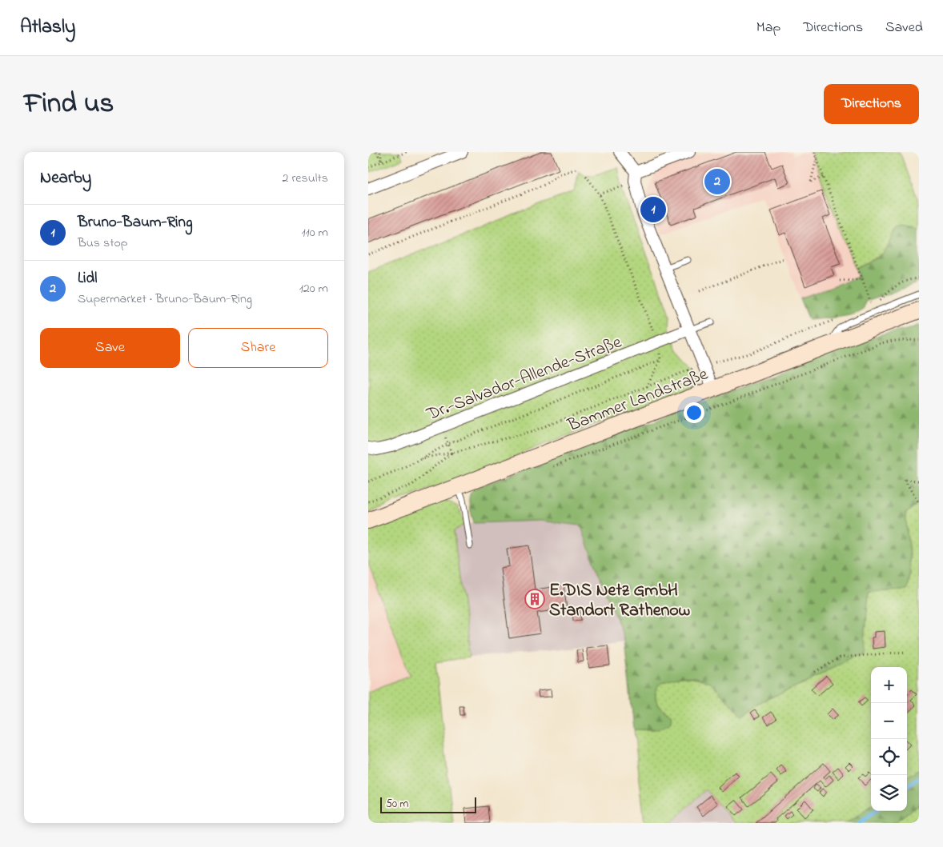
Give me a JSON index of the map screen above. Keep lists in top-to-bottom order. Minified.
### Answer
{"streets":{"main road":["Bammer Landstraße"],"street":["Dr.-Salvador-Allende-Straße"]},"places":{"building":["E.DIS Netz GmbH Standort Rathenow"]},"scale_bar":"50 m","page":{"header":"Atlasly","nav":["Map","Directions","Saved"],"title":"Find us","buttons":["Directions",["Save","Share"]],"heading":["Nearby","2 results"],"pins":["2","1"],"list":[{"mark":"1","name":"Bruno-Baum-Ring","note":"Bus stop","value":"110 m"},{"mark":"2","name":"Lidl","note":"Supermarket · Bruno-Baum-Ring","value":"120 m"}],"map_buttons":["+","−"],"scale":"50 m"}}
